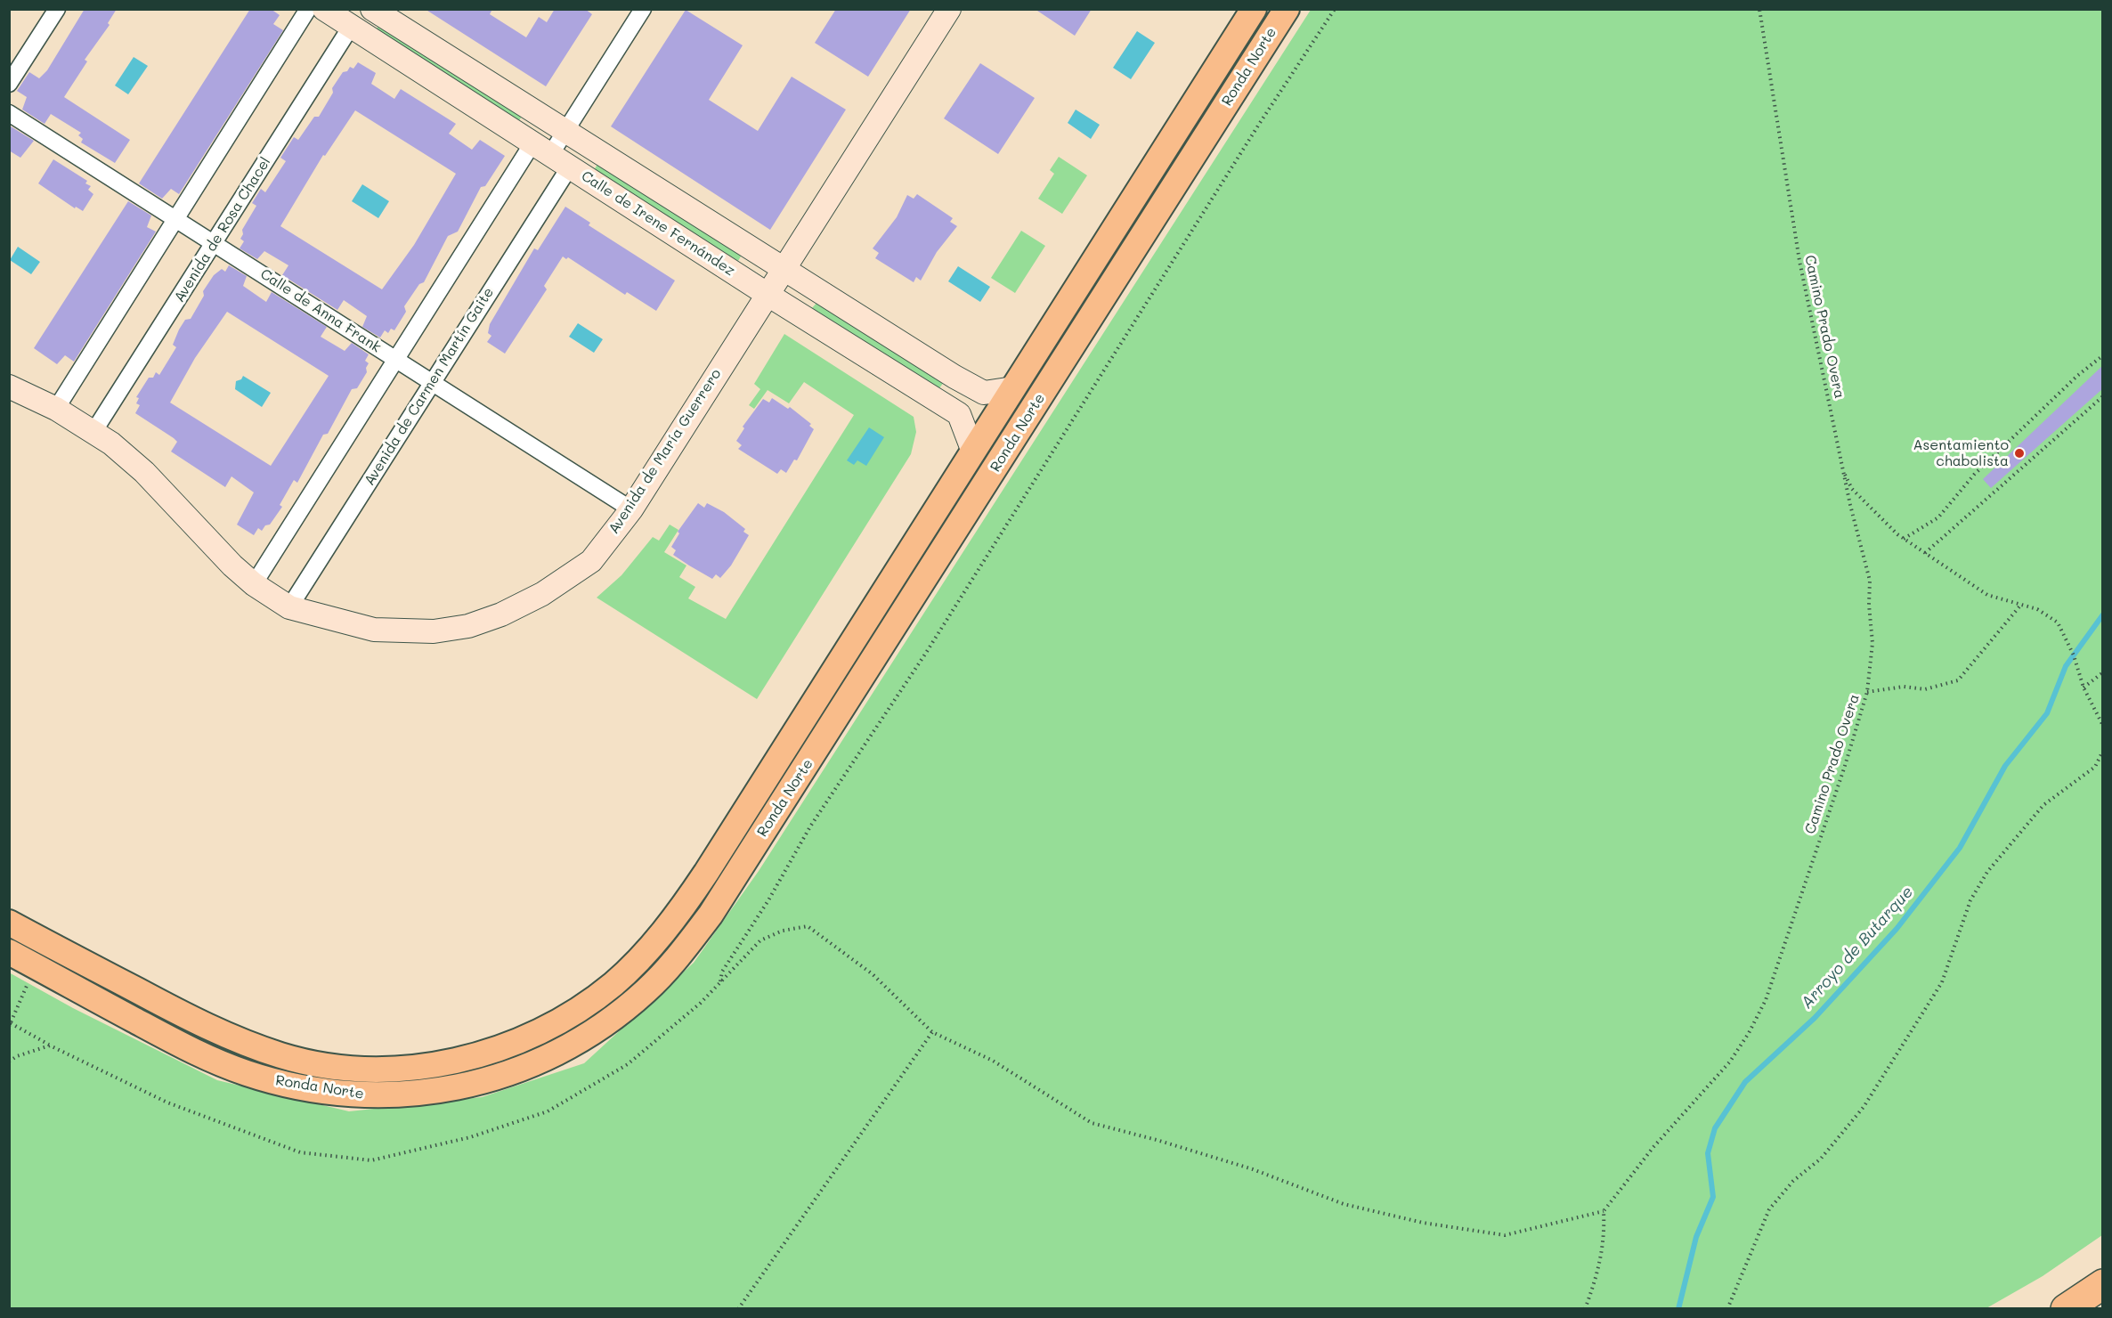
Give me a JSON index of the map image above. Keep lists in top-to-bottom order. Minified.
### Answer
{"streets":{"main road":["Ronda Norte"],"street":["Calle de Irene Fernández","Avenida de Rosa Chacel","Calle de Anna Frank","Avenida de Carmen Martín Gaite","Avenida de María Guerrero"],"path":["Camino Prado Overa"]},"crossings":[["Ronda Norte","Calle de Irene Fernández"],["Calle de Irene Fernández","Avenida de Rosa Chacel"],["Calle de Irene Fernández","Avenida de Carmen Martín Gaite"],["Calle de Irene Fernández","Avenida de María Guerrero"],["Avenida de Rosa Chacel","Calle de Anna Frank"],["Avenida de Rosa Chacel","Avenida de María Guerrero"],["Calle de Anna Frank","Avenida de Carmen Martín Gaite"],["Calle de Anna Frank","Avenida de María Guerrero"],["Avenida de Carmen Martín Gaite","Avenida de María Guerrero"]],"water":["Arroyo de Butarque"],"places":["Asentamiento chabolista"]}
